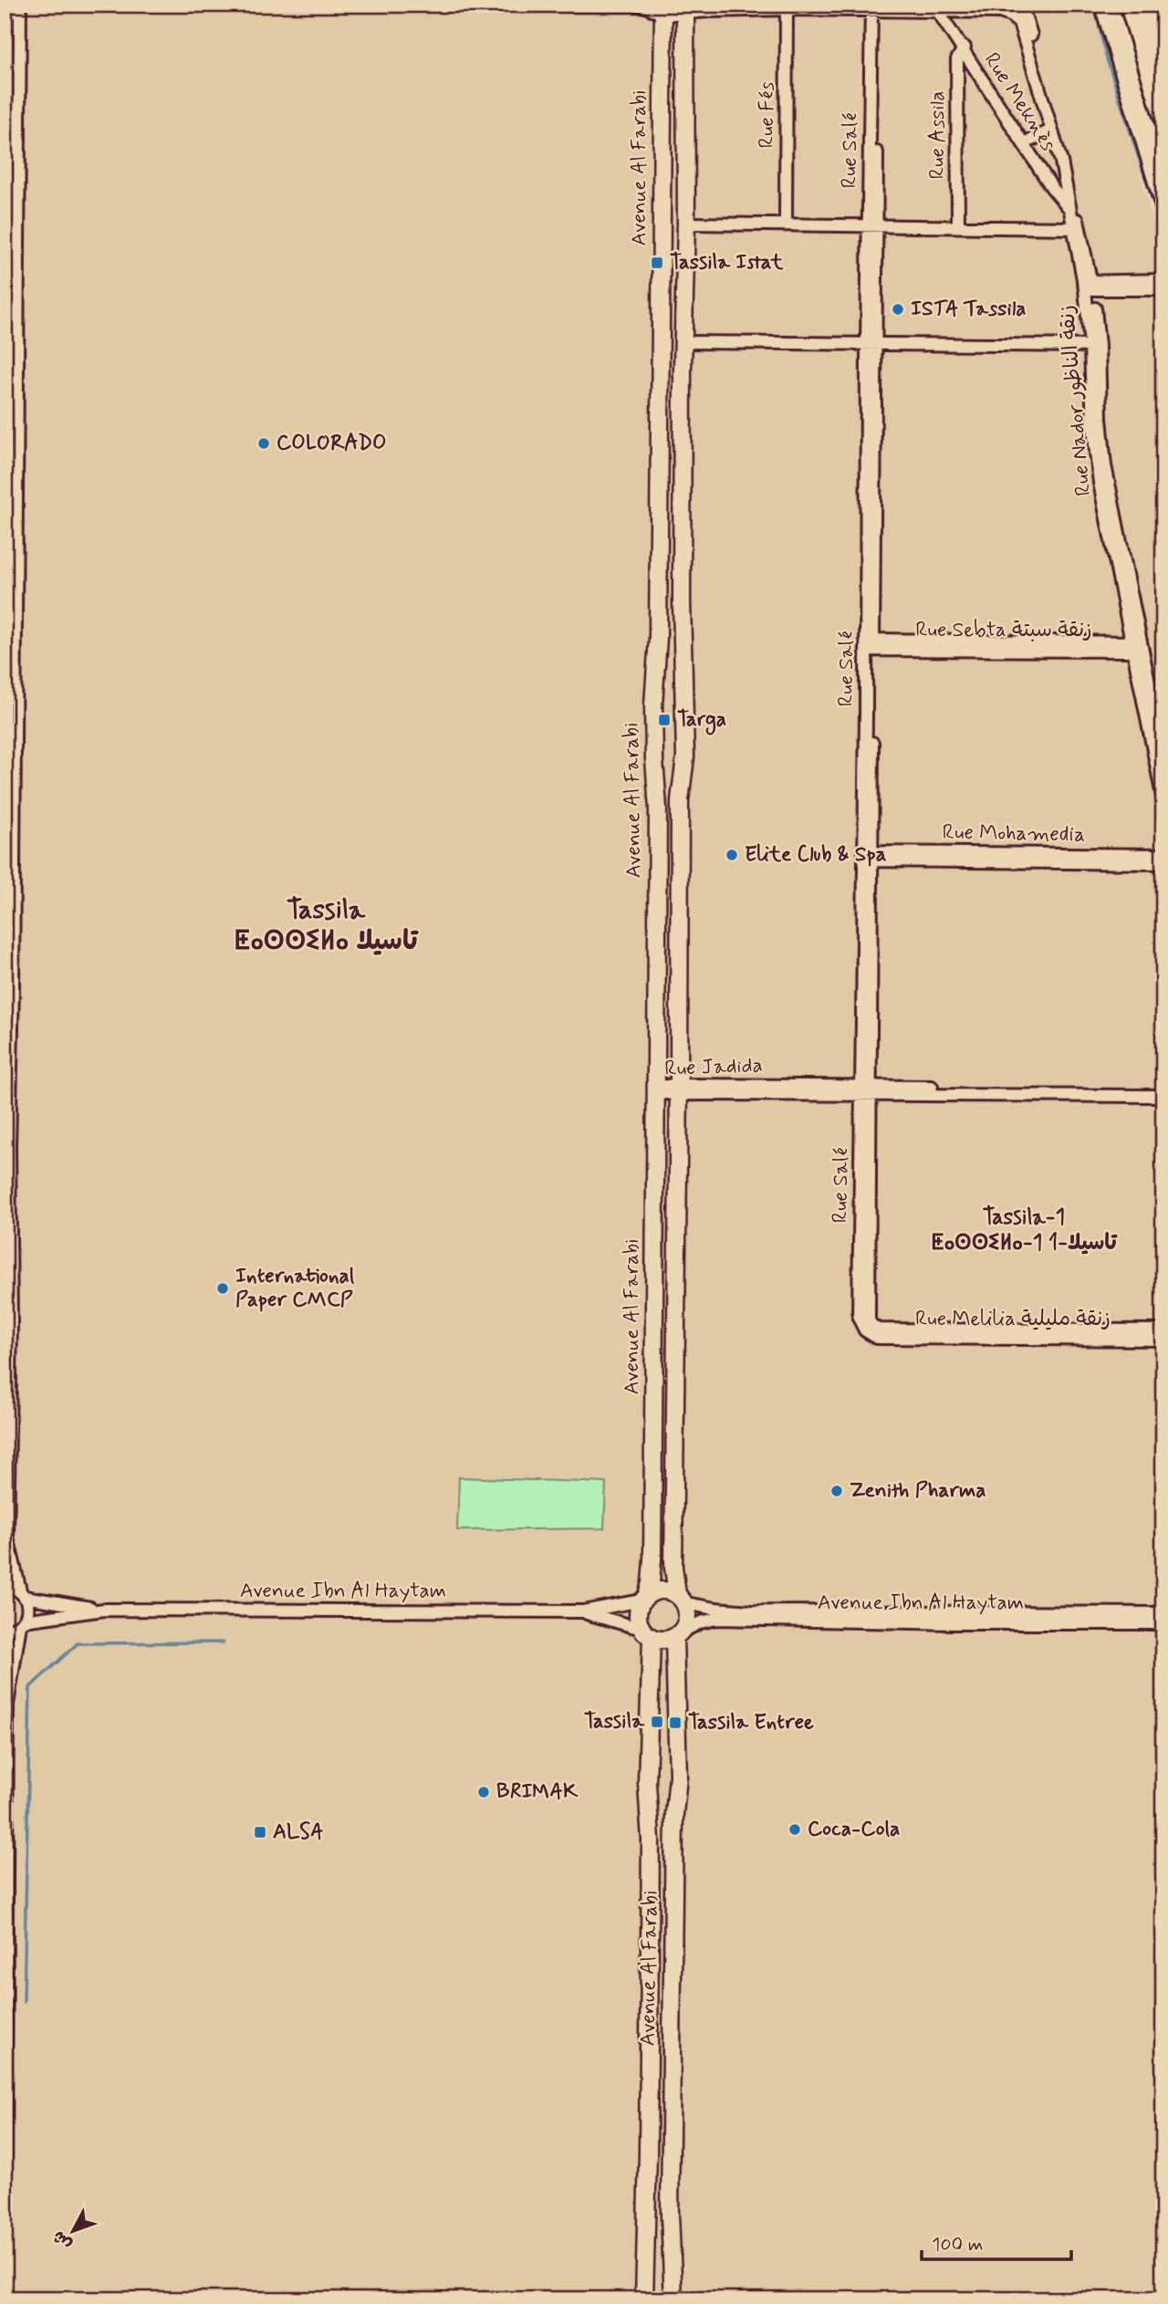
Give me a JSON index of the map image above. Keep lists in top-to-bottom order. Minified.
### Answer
{"streets":{"street":["Rue Meknès","Rue Fés","Rue Assila","Rue Salé","Avenue Al Farabi","Rue Nador زنقة الناظور","Rue Sebta زنقة سبتة","Rue Mohamedia","Rue Jadida","Rue Melilia زنقة مليلية","Avenue Ibn Al Haytam"]},"crossings":[["Rue Meknès","Rue Assila"],["Rue Meknès","Rue Nador زنقة الناظور"],["Rue Salé","Rue Sebta زنقة سبتة"],["Rue Salé","Rue Mohamedia"],["Rue Salé","Rue Jadida"],["Rue Salé","Rue Melilia زنقة مليلية"],["Avenue Al Farabi","Rue Jadida"],["Avenue Al Farabi","Avenue Ibn Al Haytam"],["Rue Nador زنقة الناظور","Rue Sebta زنقة سبتة"]],"districts":["Tassila ⵟⴰⵙⵙⵉⵍⴰ تاسيلا","Tassila-1 ⵟⴰⵙⵙⵉⵍⴰ-1 1-تاسيلا"],"places":{"transit":["Tassila Istat","Targa","Tassila","Tassila Entree","ALSA"],"other":["ISTA Tassila","COLORADO","Elite Club & Spa","International Paper CMCP","Zenith Pharma","BRIMAK","Coca-Cola"]},"scale_bar":"100 m","north":"bottom left"}
